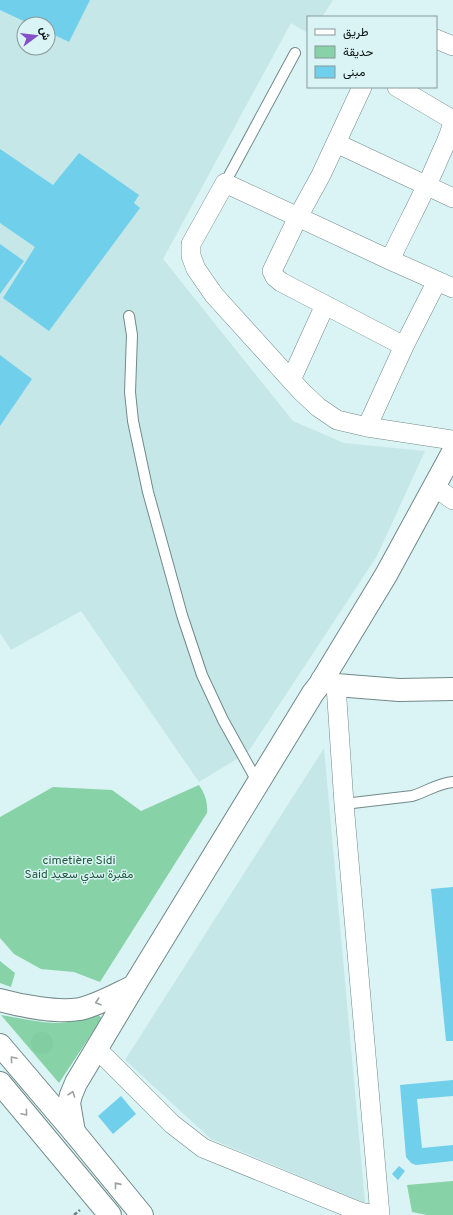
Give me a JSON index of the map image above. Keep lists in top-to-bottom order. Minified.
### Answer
{"parks":["cimetière Sidi Said مقبرة سدي سعيد"],"legend":["طريق","حديقة","مبنى"],"north":"right"}
